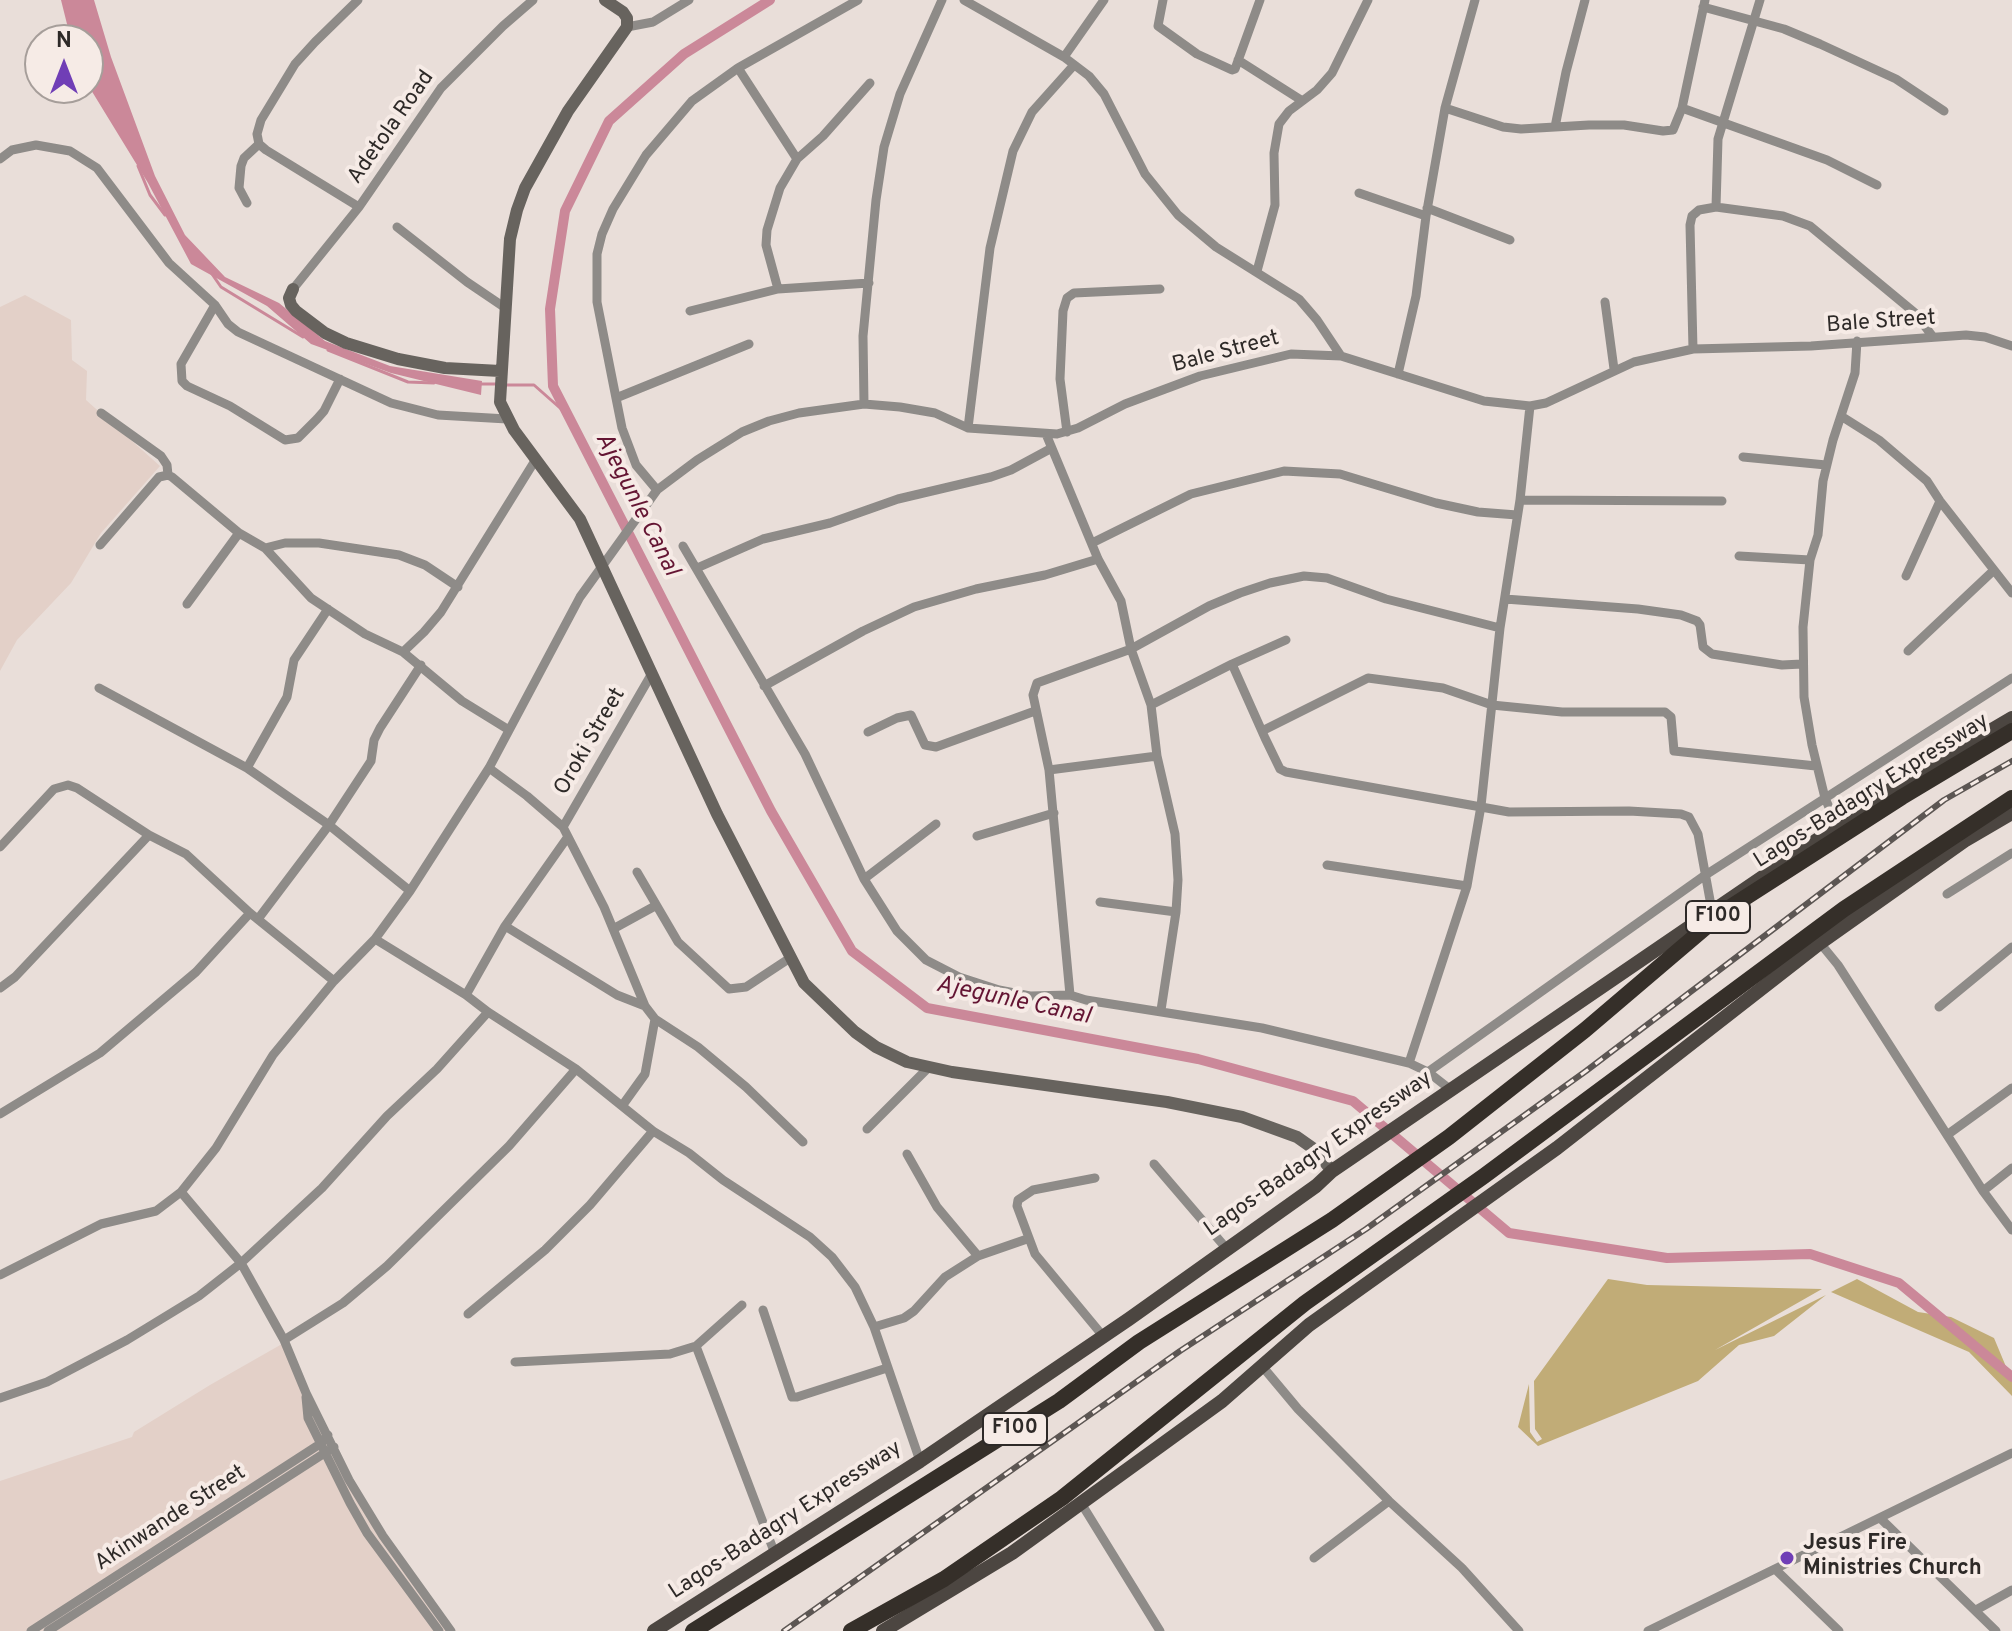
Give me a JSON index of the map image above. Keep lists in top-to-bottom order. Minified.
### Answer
{"streets":{"highway":["Lagos-Badagry Expressway","F100"],"street":["Adetola Road","Bale Street","Oroki Street","Akinwande Street"]},"water":["Ajegunle Canal"],"places":["Jesus Fire Ministries Church"],"north":"top"}
